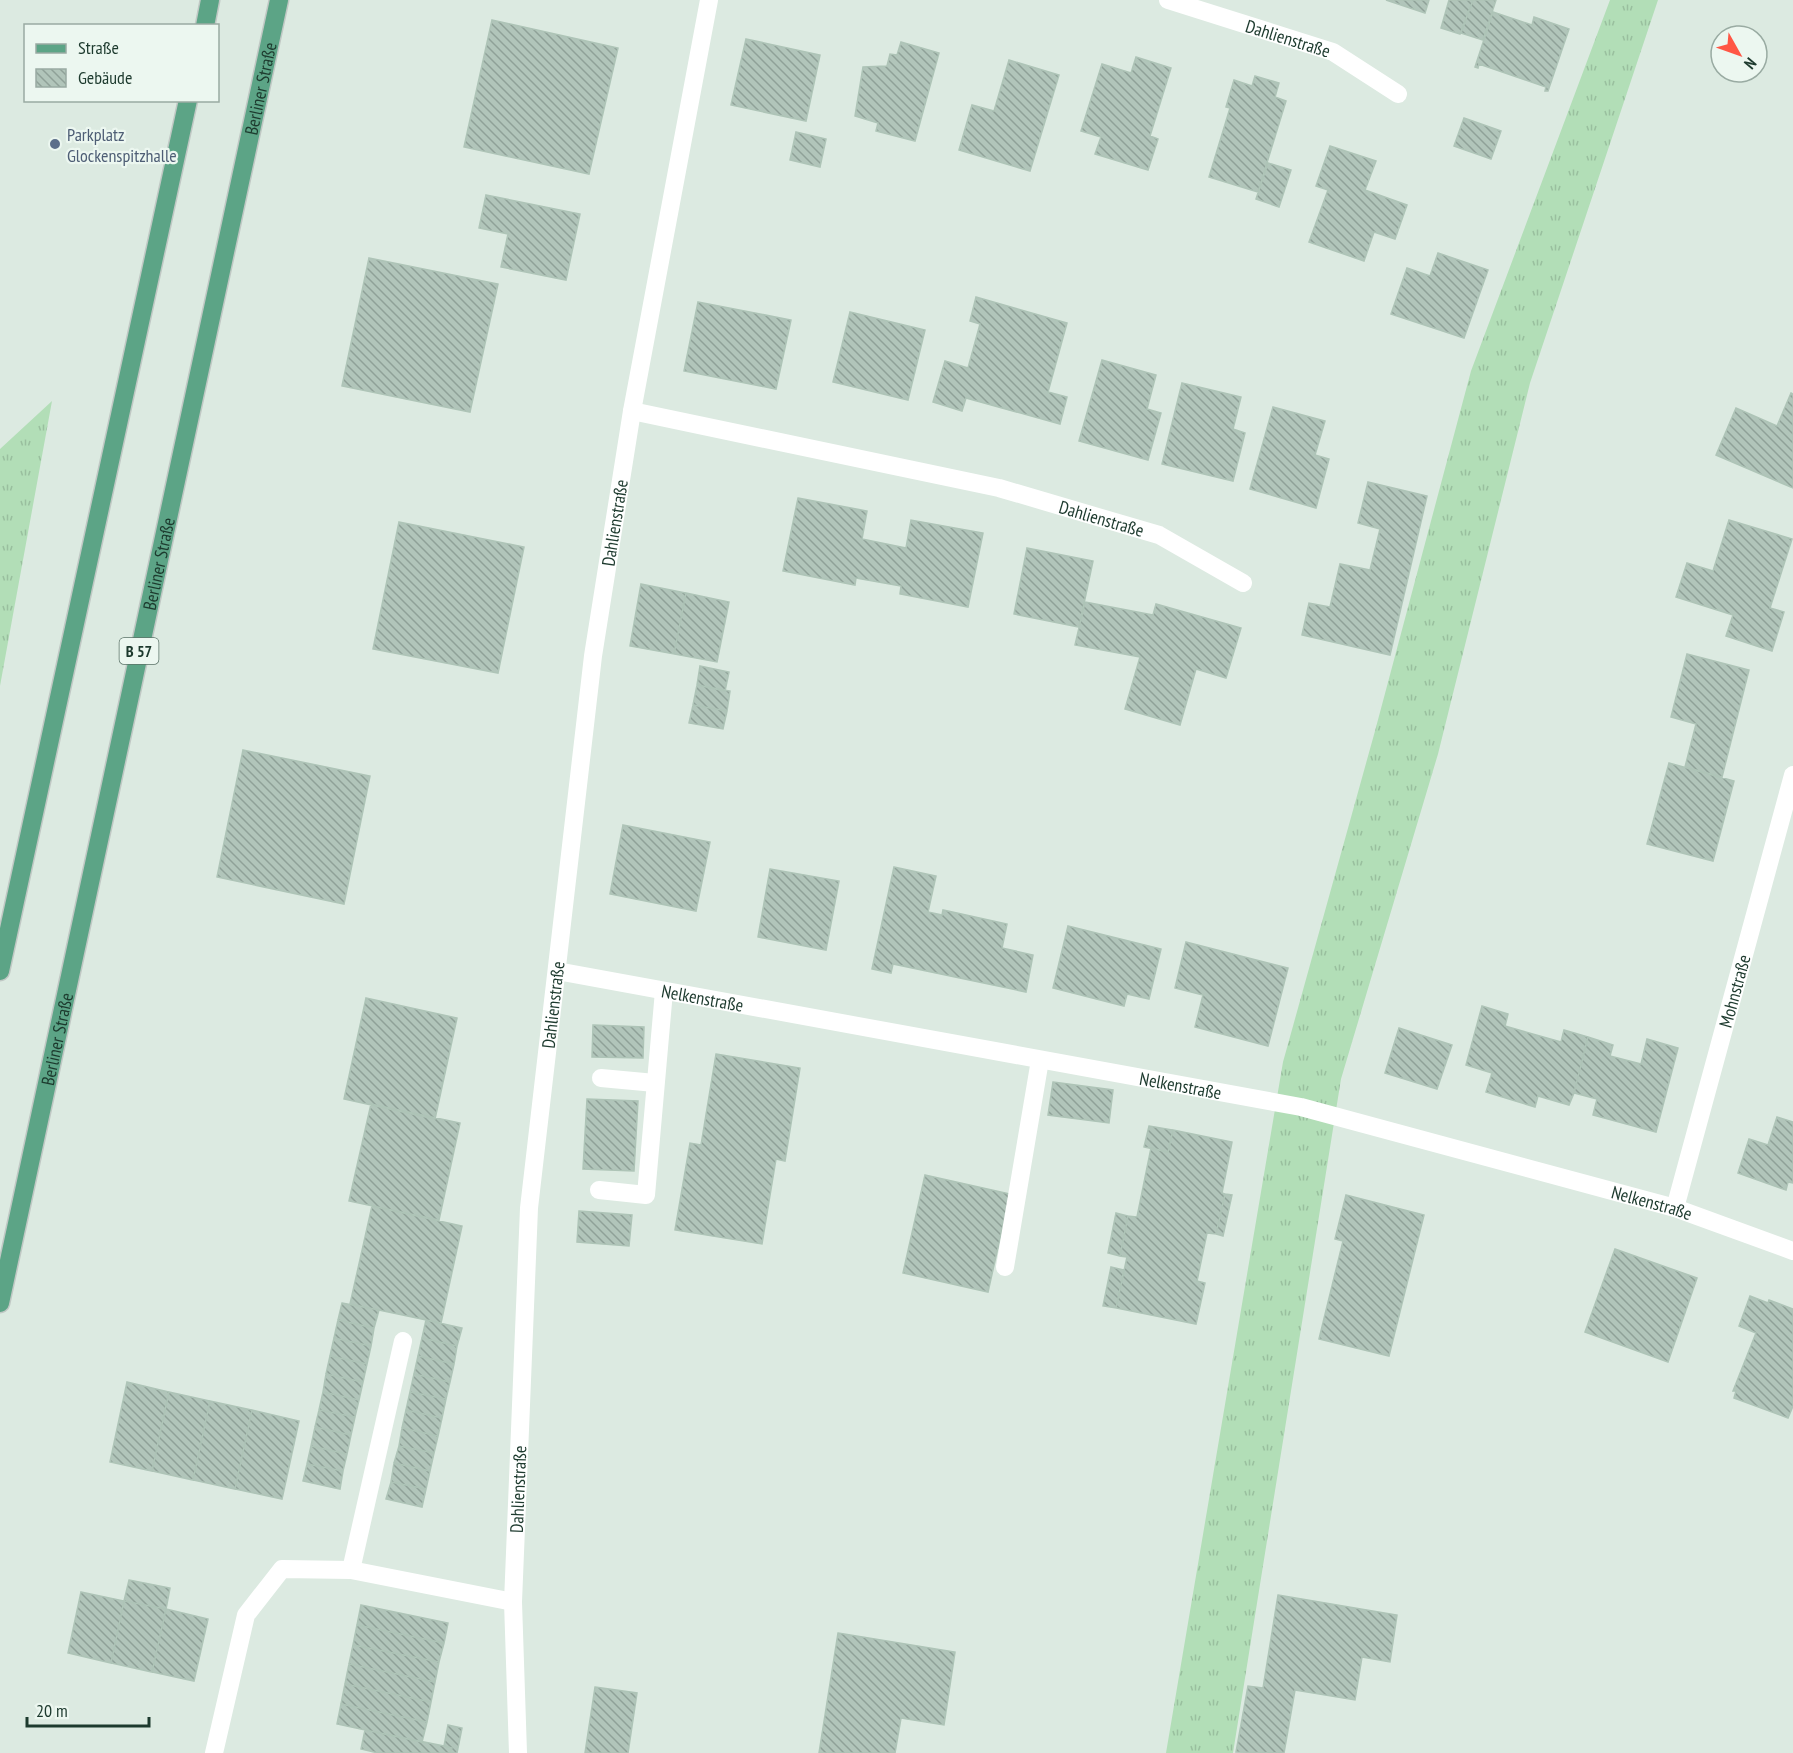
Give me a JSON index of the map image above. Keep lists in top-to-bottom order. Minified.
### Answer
{"streets":{"main road":["Berliner Straße","B 57"],"street":["Dahlienstraße","Mohnstraße","Nelkenstraße"]},"crossings":[["Dahlienstraße","Nelkenstraße"],["Mohnstraße","Nelkenstraße"]],"places":["Parkplatz Glockenspitzhalle"],"legend":["Straße","Gebäude"],"scale_bar":"20 m","north":"bottom right"}
